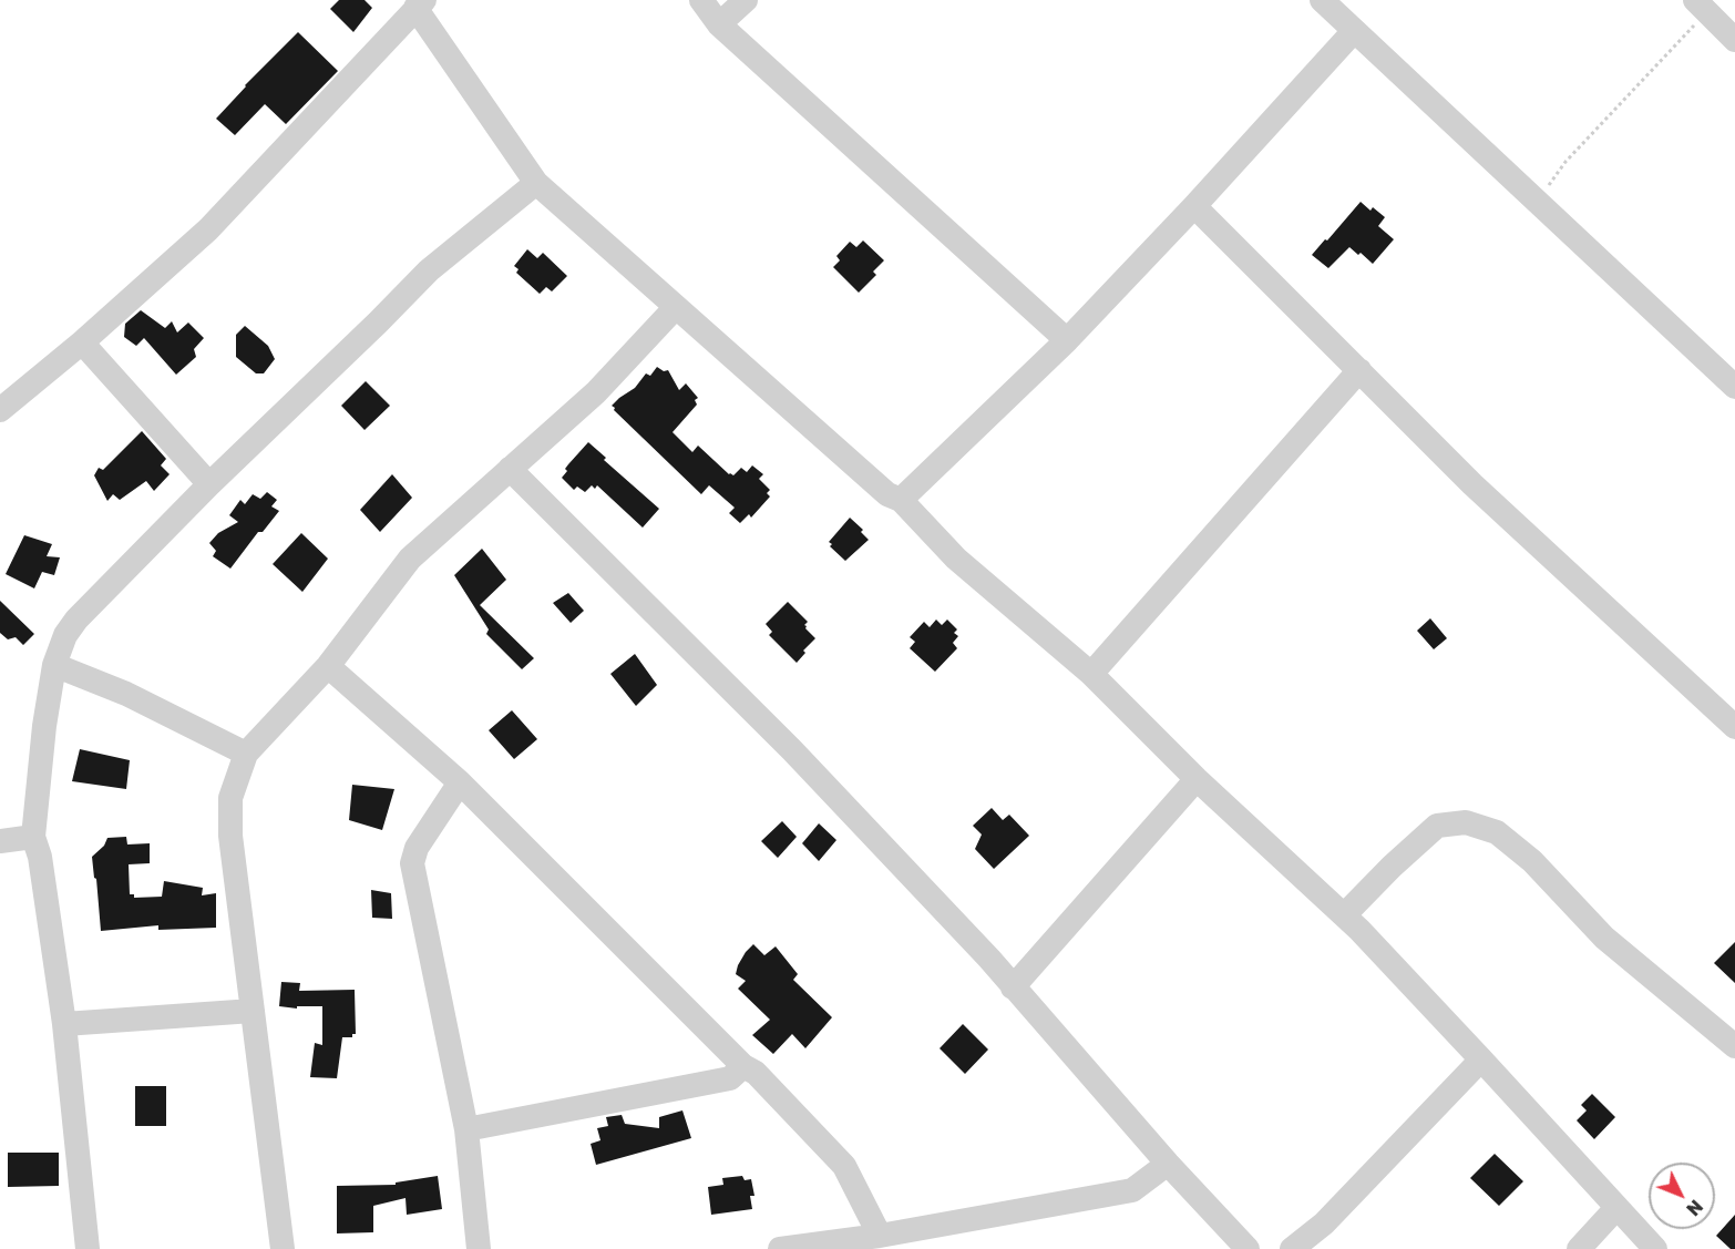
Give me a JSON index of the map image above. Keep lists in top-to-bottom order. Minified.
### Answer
{"north":"bottom right"}
